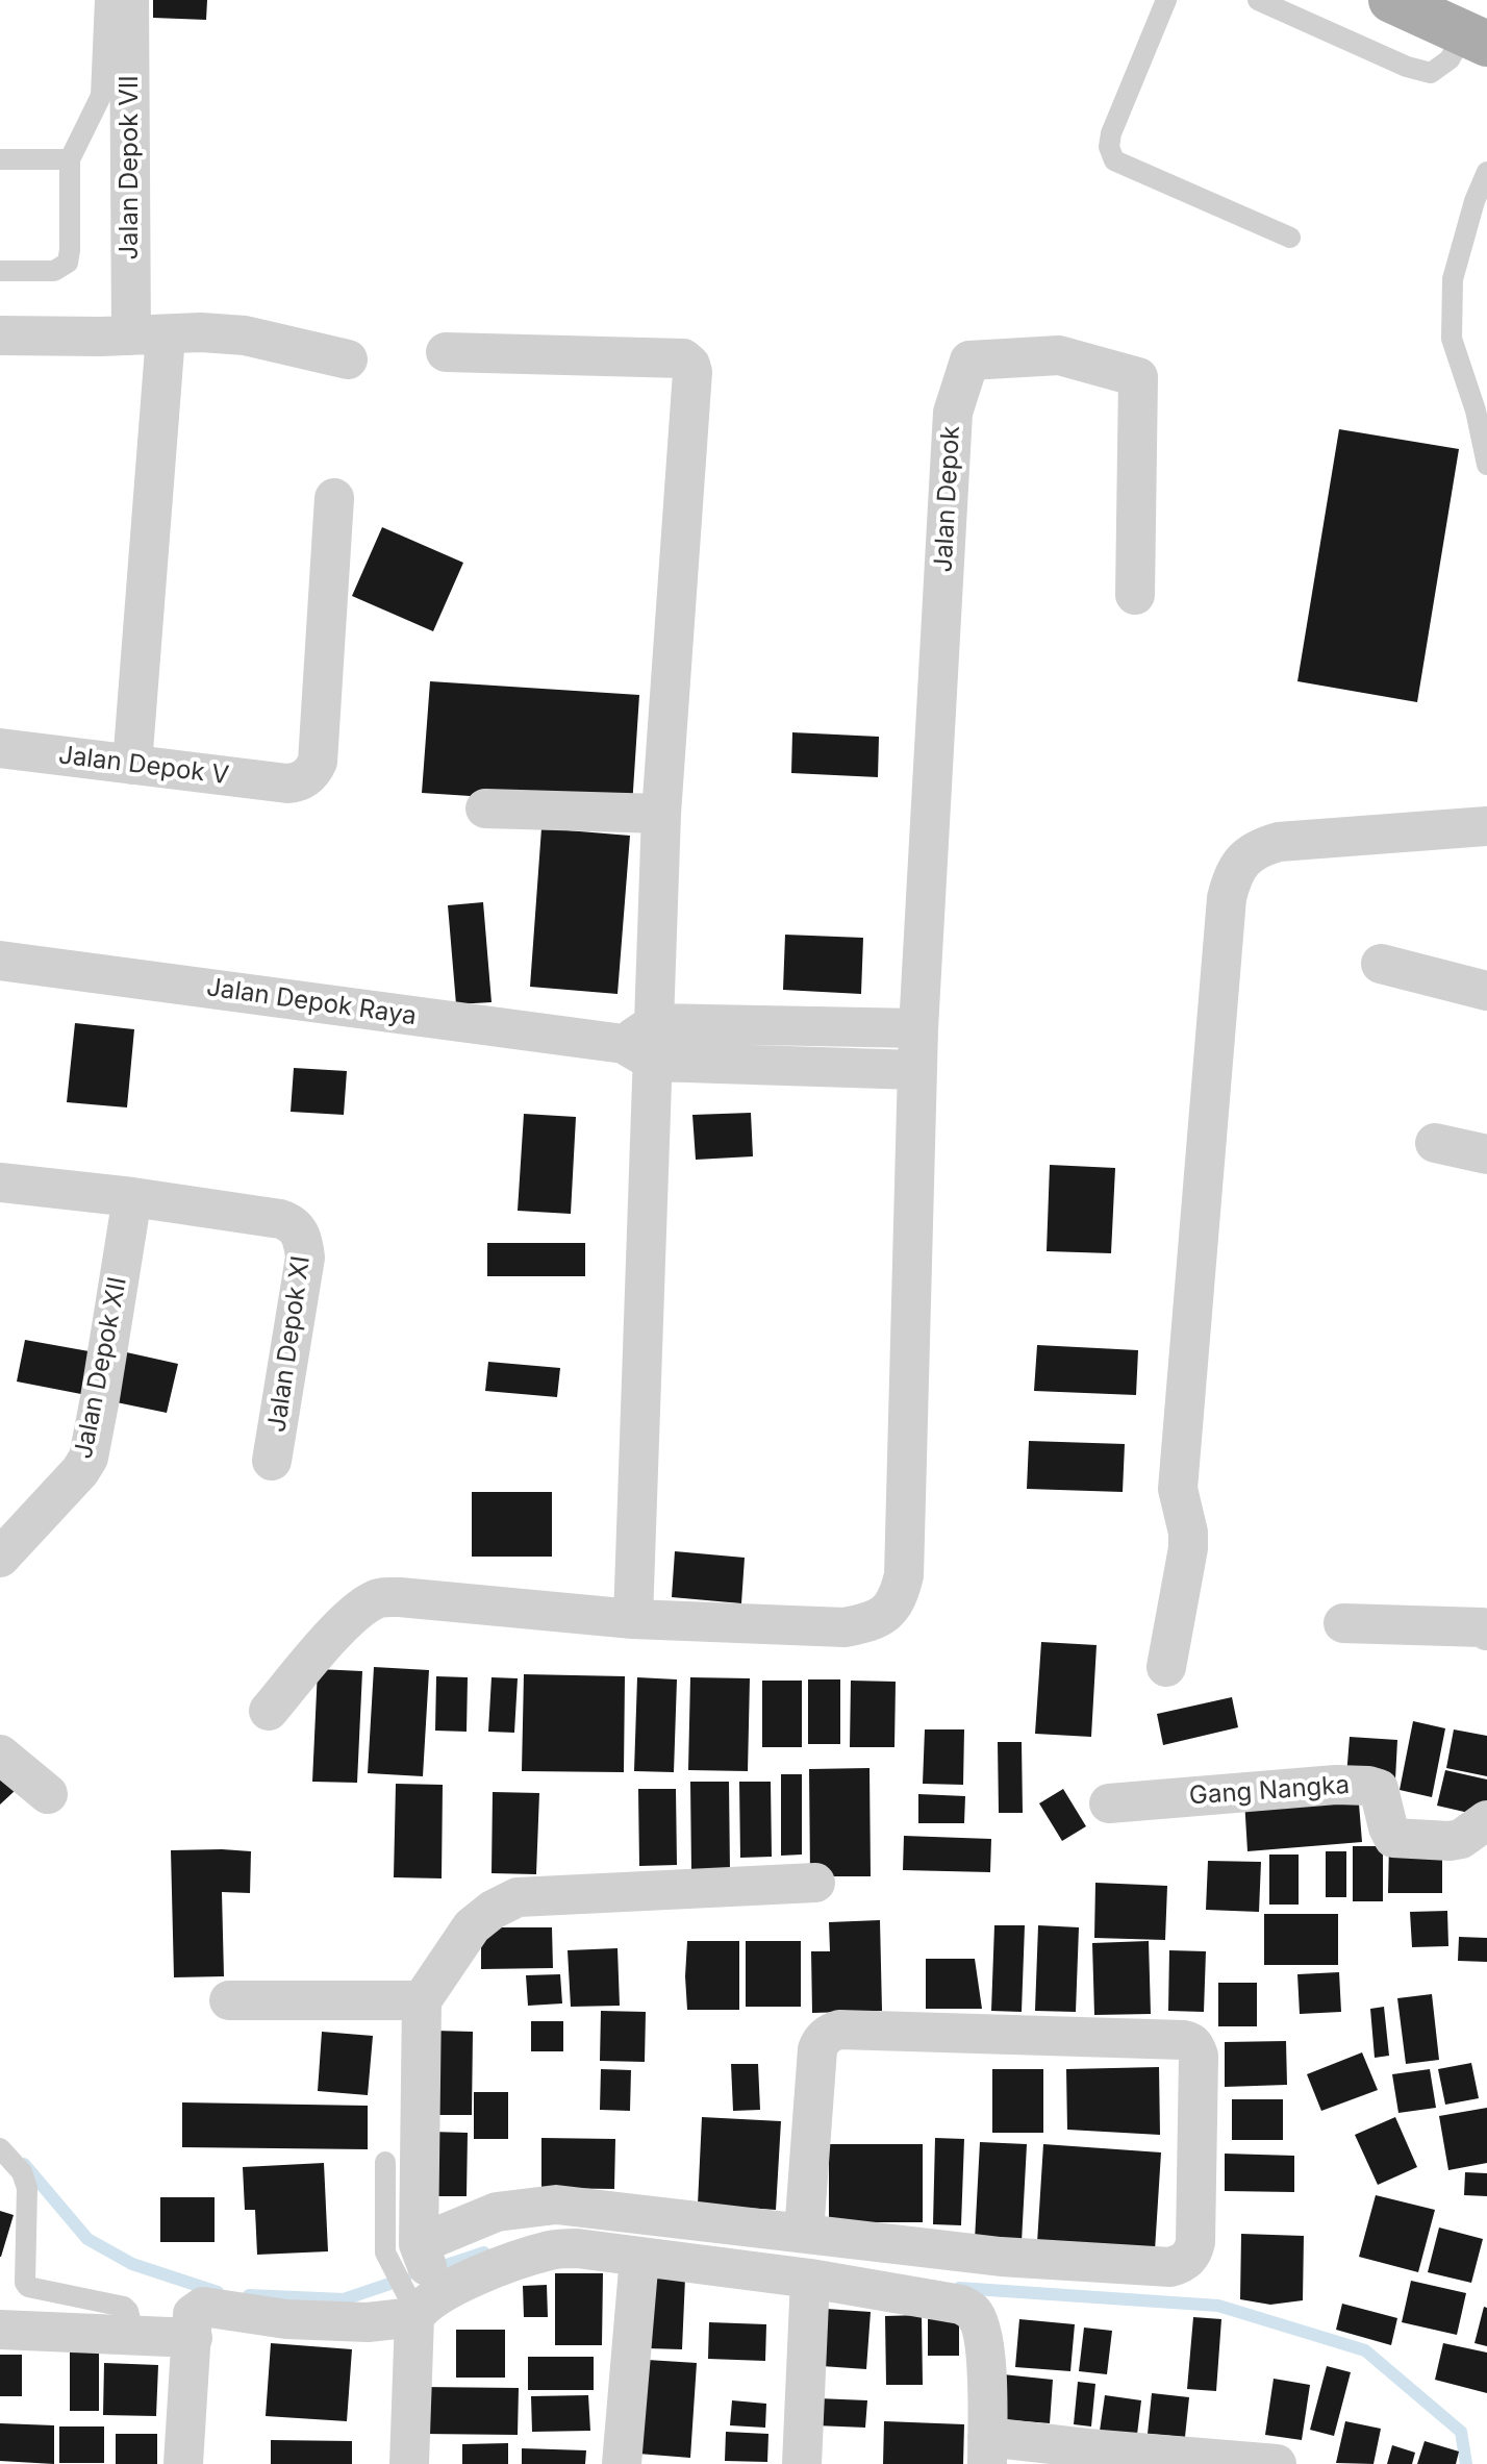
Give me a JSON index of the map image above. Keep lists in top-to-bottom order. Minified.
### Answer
{"streets":{"street":["Jalan Depok VII","Jalan Depok","Jalan Depok V","Jalan Depok Raya","Jalan Depok XI","Jalan Depok XII","Gang Nangka"]},"crossings":[["Jalan Depok VII","Jalan Depok V"],["Jalan Depok XI","Jalan Depok XII"]]}
